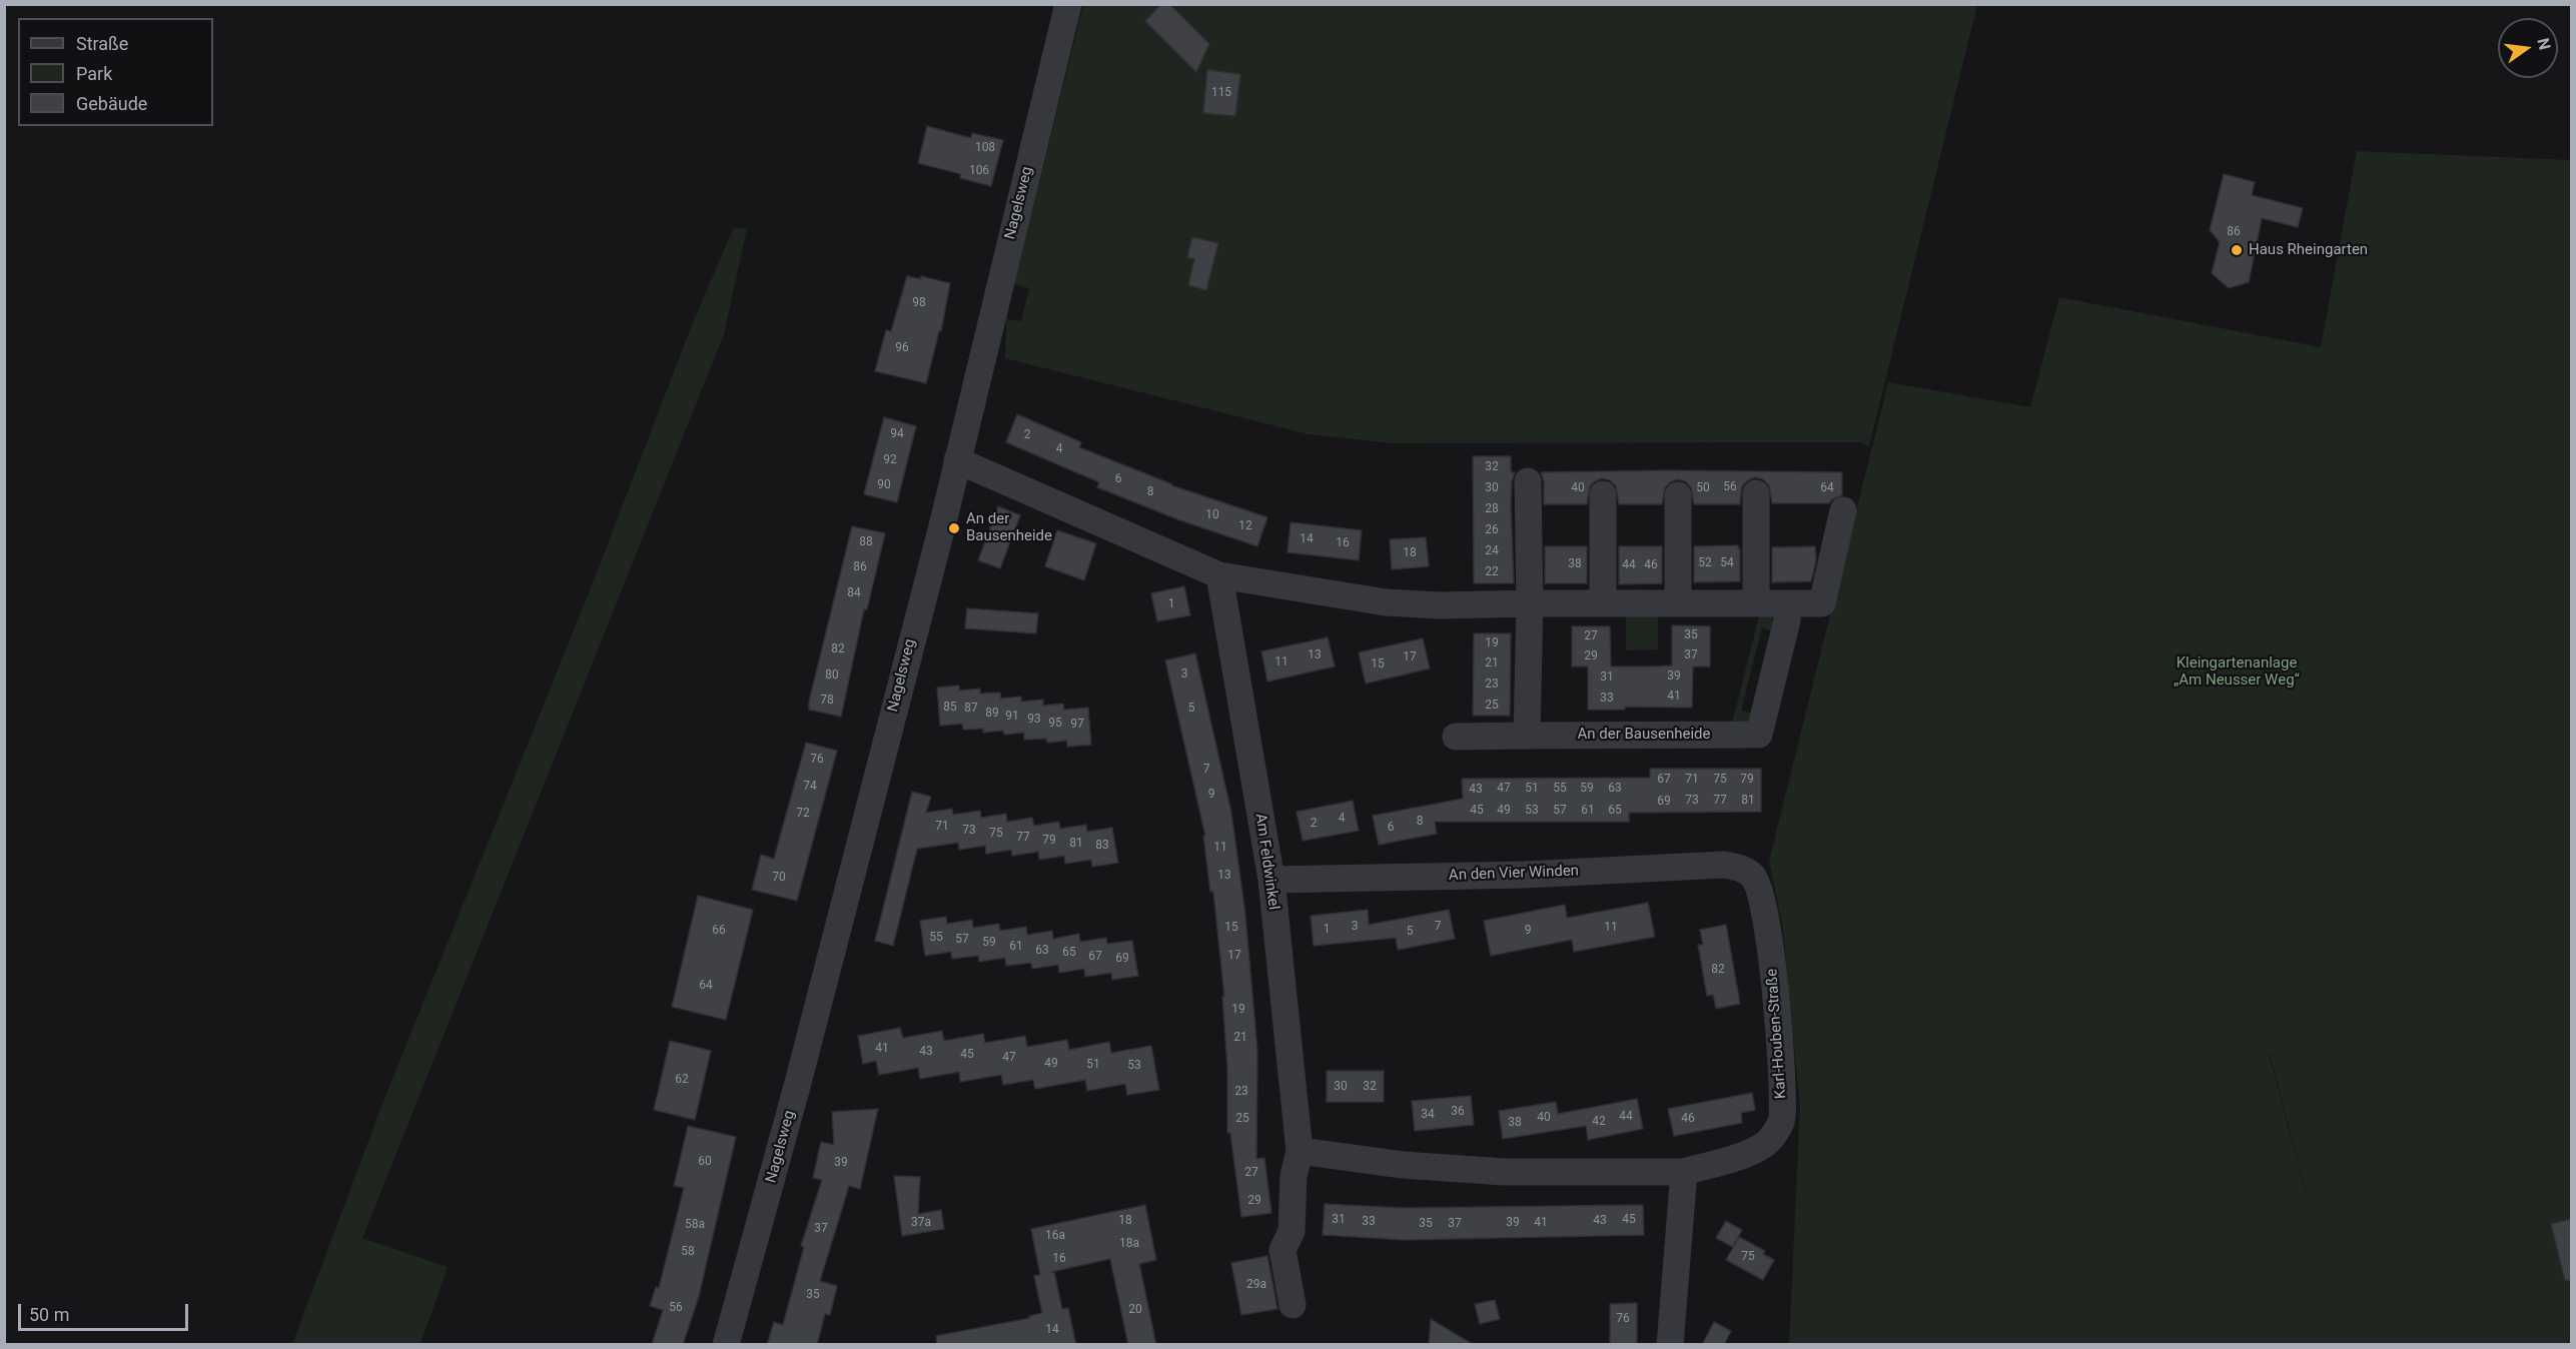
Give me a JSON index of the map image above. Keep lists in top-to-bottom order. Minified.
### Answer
{"streets":{"street":["Nagelsweg","An der Bausenheide","Am Feldwinkel","An den Vier Winden","Karl-Houben-Straße"]},"crossings":[["Am Feldwinkel","An den Vier Winden"],["An den Vier Winden","Karl-Houben-Straße"]],"parks":["Kleingartenanlage „Am Neusser Weg“"],"places":["Haus Rheingarten","An der Bausenheide"],"house_numbers":["115","108","106","86","98","96","94","2","4","92","32","6","90","56","30","40","50","64","8","28","10","12","26","14","88","16","24","18","52","54","38","44","46","86","22","84","1","35","27","19","82","13","37","29","17","11","21","15","3","80","39","31","23","41","33","78","25","85","87","5","89","91","93","95","97","76","7","67","71","75","79","74","47","51","55","59","63","43","9","73","77","81","69","45","49","53","57","61","65","72","4","8","2","71","6","73","75","77","79","81","83","11","13","70","3","7","15","11","1","66","9","5","55","57","59","61","63","65","17","67","69","82","64","19","21","41","43","45","47","49","51","53","62","30","32","23","36","34","44","40","25","46","42","38","60","39","27","29","31","45","18","43","33","37a","39","41","35","37","58a","37","16a","18a","58","75","16","29a","35","56","20","76","14"],"legend":["Straße","Park","Gebäude"],"scale_bar":"50 m","north":"right"}
